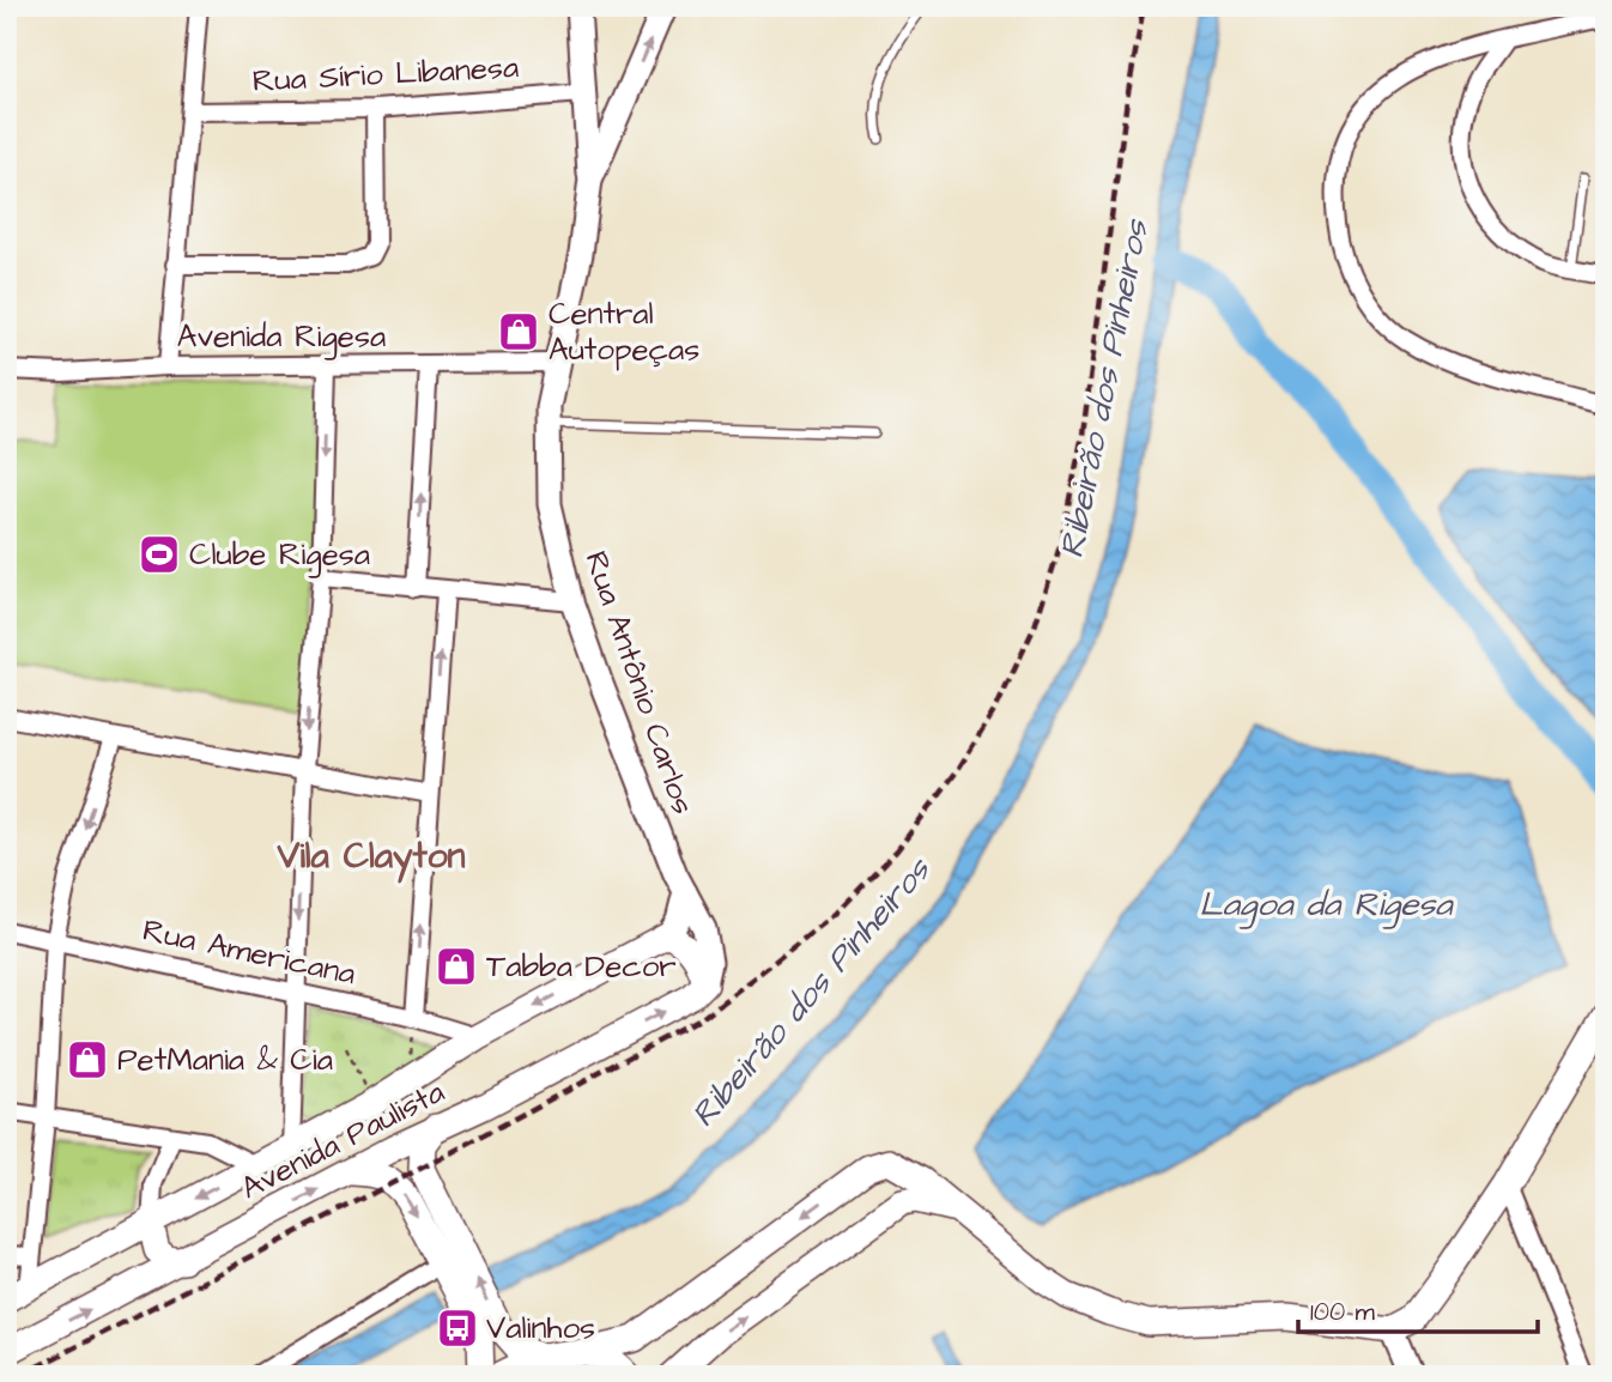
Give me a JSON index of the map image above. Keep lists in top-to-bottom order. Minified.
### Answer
{"streets":{"main road":["Rua Antônio Carlos","Avenida Paulista"],"street":["Rua Sírio Libanesa","Avenida Rigesa","Rua Americana"]},"crossings":[["Avenida Rigesa","Rua Antônio Carlos"],["Rua Antônio Carlos","Avenida Paulista"],["Rua Americana","Avenida Paulista"]],"districts":["Vila Clayton"],"water":["Ribeirão dos Pinheiros","Lagoa da Rigesa"],"places":{"shop":["Central Autopeças","Tabba Decor","PetMania & Cia"],"sports":["Clube Rigesa"],"bus stop":["Valinhos"]},"scale_bar":"100 m"}
